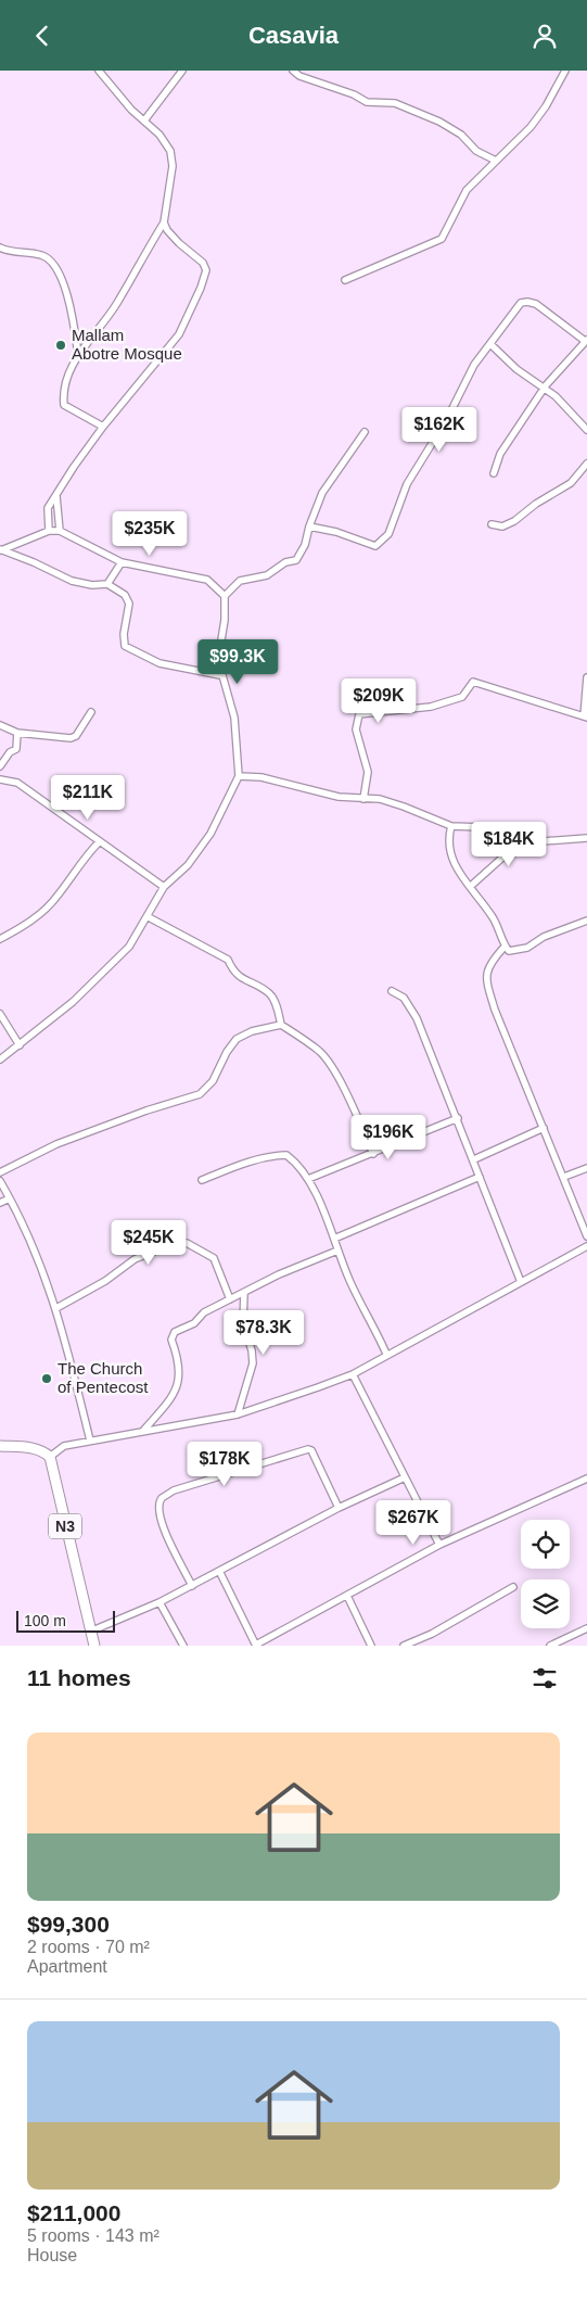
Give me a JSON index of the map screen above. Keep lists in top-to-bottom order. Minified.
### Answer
{"streets":{"main road":["N3"]},"places":["Mallam Abotre Mosque","The Church of Pentecost"],"scale_bar":"100 m","page":{"header":"Casavia","price":["$162K","$235K","$99.3K","$209K","$211K","$184K","$196K","$245K","$78.3K","$178K","$267K"],"scale":"100 m","heading":"11 homes","list":[{"name":"$99,300","note":"2 rooms · 70 m² · Apartment"},{"name":"$211,000","note":"5 rooms · 143 m² · House"}]}}
